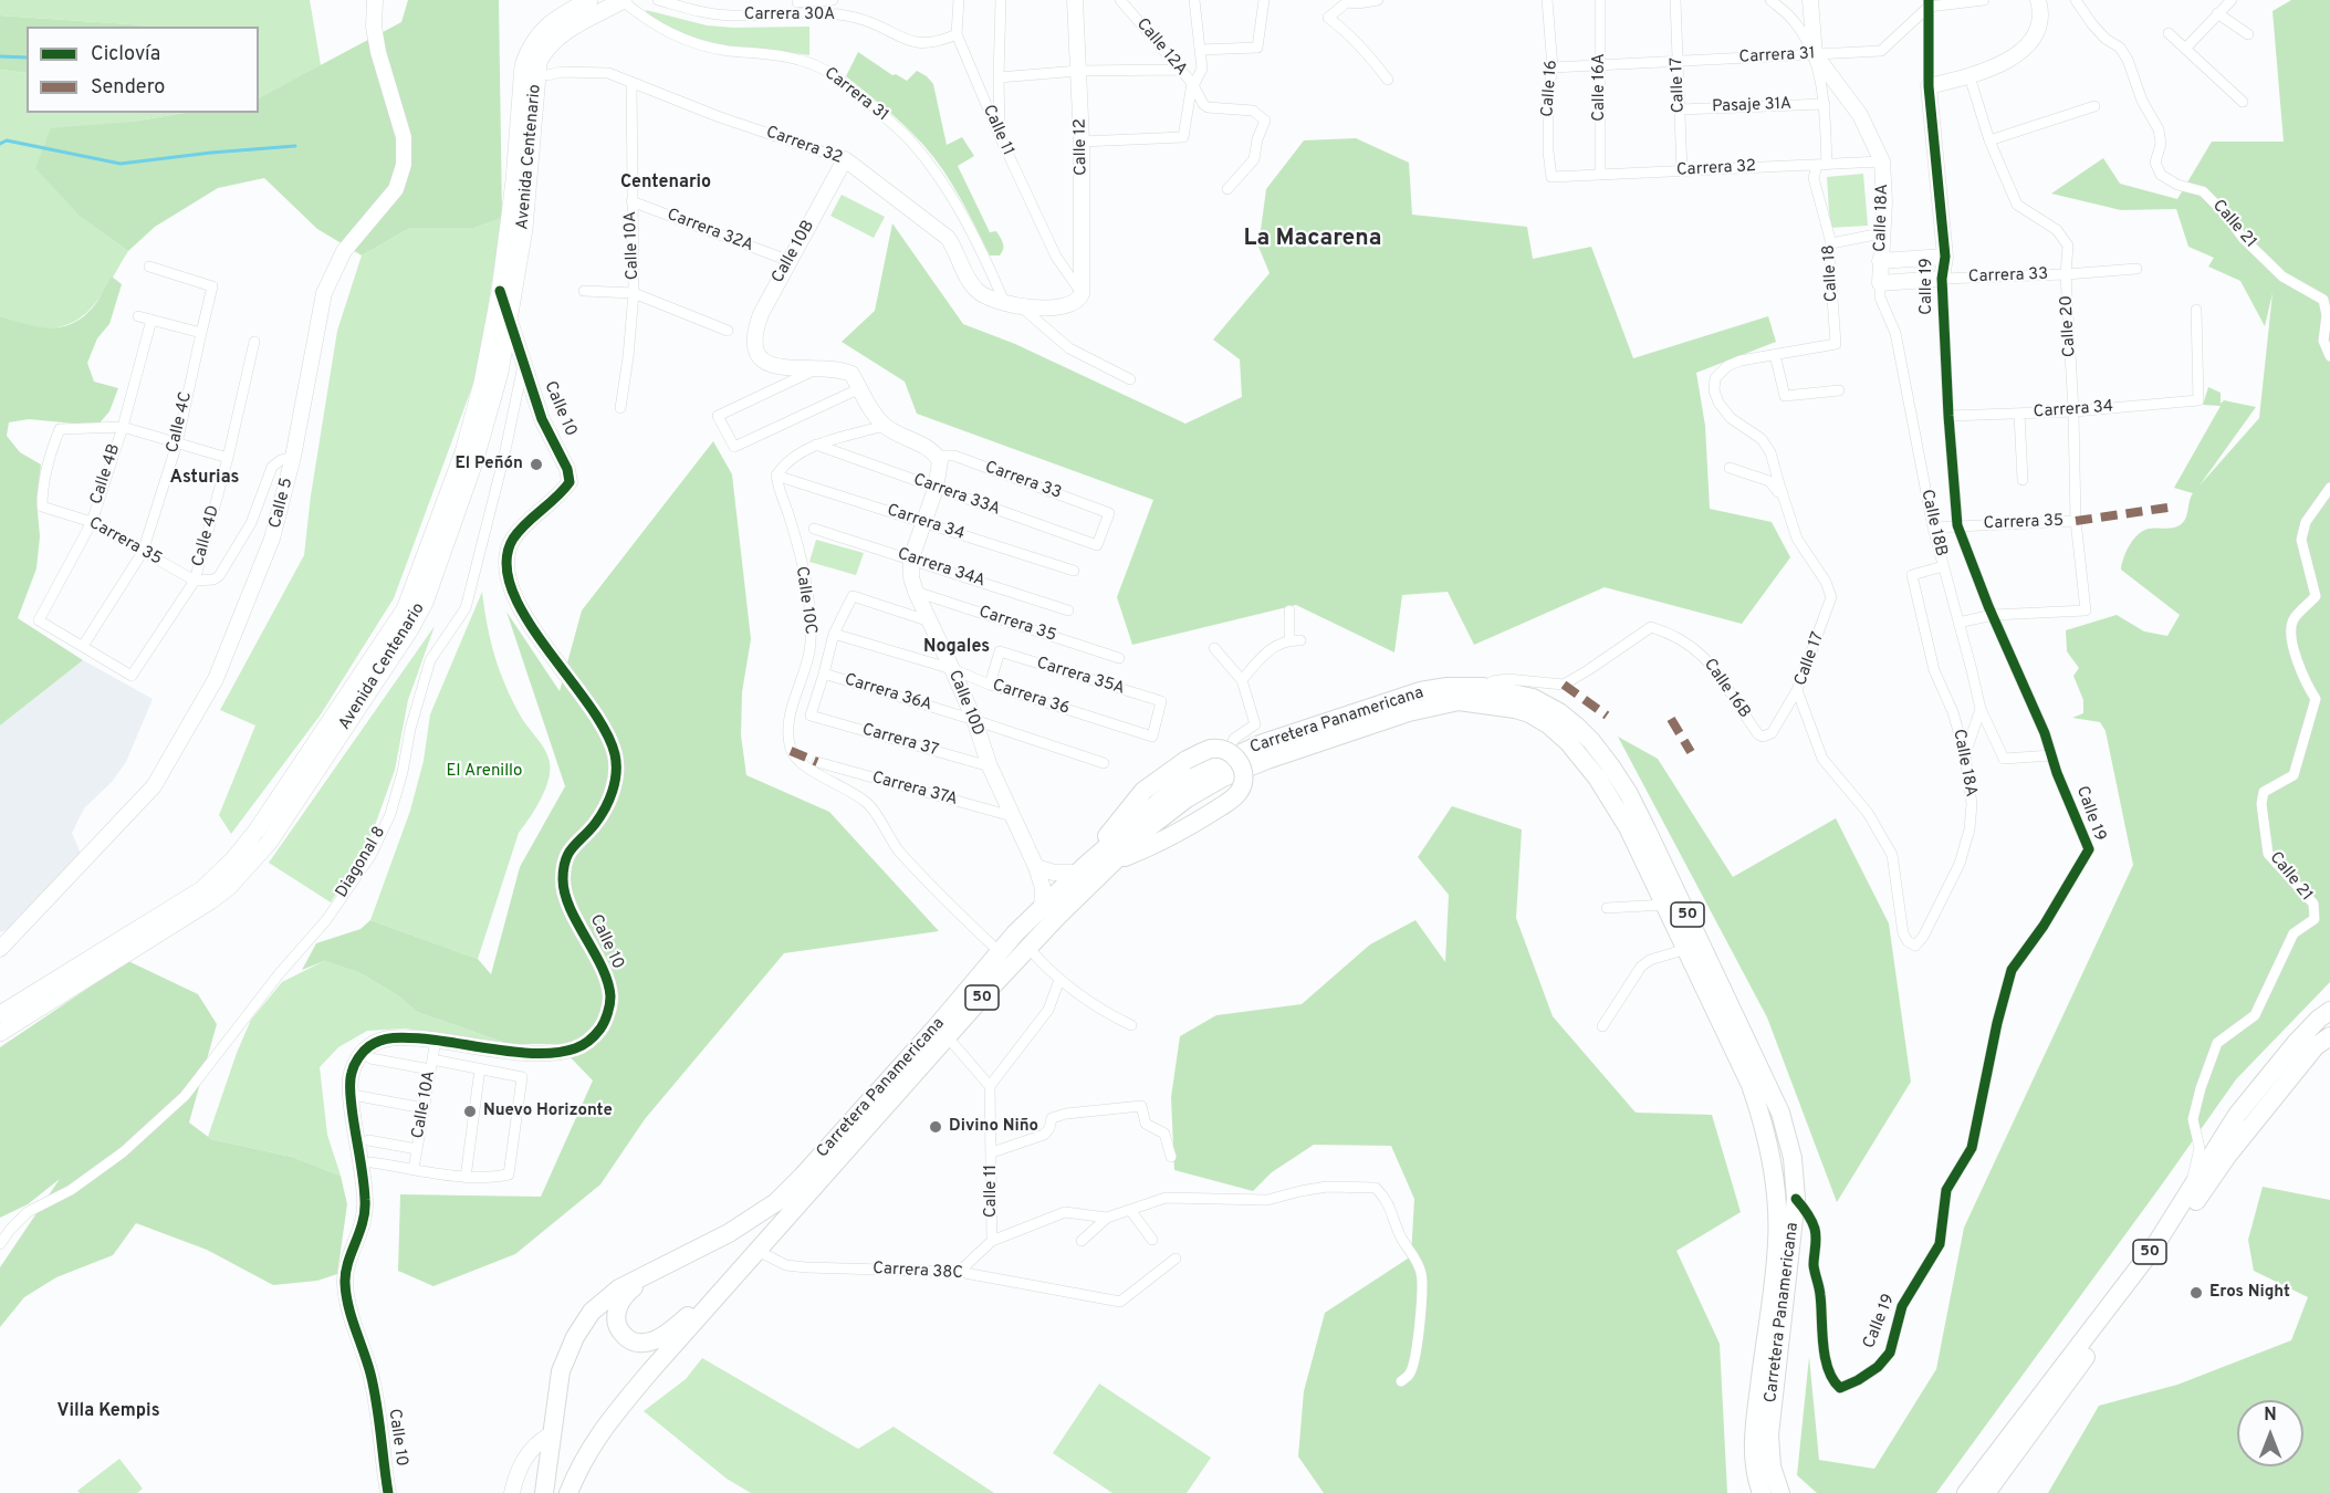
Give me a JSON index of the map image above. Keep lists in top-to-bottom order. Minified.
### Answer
{"streets":{"highway":["Carretera Panamericana","50"],"main road":["Avenida Centenario"],"street":["Carrera 30A","Calle 12A","Carrera 31","Calle 17","Calle 16A","Calle 16","Pasaje 31A","Calle 11","Carrera 32","Calle 12","Calle 18A","Calle 21","Carrera 32A","Calle 10A","Calle 10B","Calle 18","Carrera 33","Calle 19","Calle 20","Calle 10","Carrera 34","Calle 4C","Calle 4B","Carrera 33A","Calle 5","Calle 18B","Carrera 35","Calle 4D","Carrera 34A","Calle 10C","Carrera 35A","Calle 16B","Carrera 36A","Carrera 36","Calle 10D","Carrera 37","Carrera 37A","Diagonal 8","Carrera 38C"]},"crossings":[["Carrera 30A","Calle 11"],["Calle 12A","Calle 12"],["Carrera 31","Calle 17"],["Carrera 31","Calle 16A"],["Carrera 31","Calle 16"],["Carrera 31","Carrera 32"],["Carrera 31","Avenida Centenario"],["Carrera 31","Calle 18A"],["Carrera 31","Calle 18"],["Carrera 31","Calle 19"],["Calle 17","Pasaje 31A"],["Calle 17","Carrera 32"],["Calle 17","Calle 18A"],["Calle 17","Calle 18"],["Calle 17","Calle 16B"],["Calle 16A","Carrera 32"],["Calle 16","Carrera 32"],["Pasaje 31A","Calle 18"],["Calle 11","Calle 12"],["Carrera 32","Calle 18A"],["Carrera 32","Calle 10A"],["Carrera 32","Calle 10B"],["Carrera 32","Calle 18"],["Avenida Centenario","Calle 10"],["Calle 18A","Calle 18"],["Calle 18A","Carrera 33"],["Calle 18A","Calle 18B"],["Calle 21","50"],["Carrera 32A","Calle 10A"],["Carrera 32A","Calle 10B"],["Calle 10A","Calle 10"],["Carrera 33","Calle 19"],["Carrera 33","Calle 20"],["Carrera 33","Carrera 33A"],["Carrera 33","Calle 18B"],["Carrera 33","Calle 10D"],["Calle 19","Calle 20"],["Calle 19","Carrera 34"],["Calle 19","Calle 18B"],["Calle 19","Carrera 35"],["Calle 19","Carretera Panamericana"],["Calle 20","Carrera 34"],["Calle 20","Carrera 35"],["Calle 10","Diagonal 8"],["Carrera 34","Calle 10C"],["Carrera 34","Calle 10D"],["Calle 4C","Calle 4B"],["Calle 4C","Carrera 35"],["Calle 4C","Calle 4D"],["Calle 4B","Carrera 35"],["Calle 4B","Calle 4D"],["Carrera 33A","Calle 10D"],["Calle 18B","Carrera 35"],["Carrera 35","Calle 4D"],["Carrera 35","Calle 10D"],["Carrera 34A","Calle 10D"],["Calle 10C","Carretera Panamericana"],["Carrera 35A","Carrera 36"],["Calle 16B","Carretera Panamericana"],["Carrera 36A","Calle 10D"],["Carrera 36A","Carrera 37"],["Carrera 36","Calle 10D"],["Calle 10D","Carretera Panamericana"],["Calle 10D","Carrera 37"],["Calle 10D","Carrera 37A"],["Carretera Panamericana","Carrera 38C"]],"districts":["Centenario","La Macarena","Asturias","Nogales","Villa Kempis"],"parks":["El Arenillo"],"places":["El Peñón","Nuevo Horizonte","Divino Niño","Eros Night"],"legend":["Ciclovía","Sendero"],"north":"top"}
